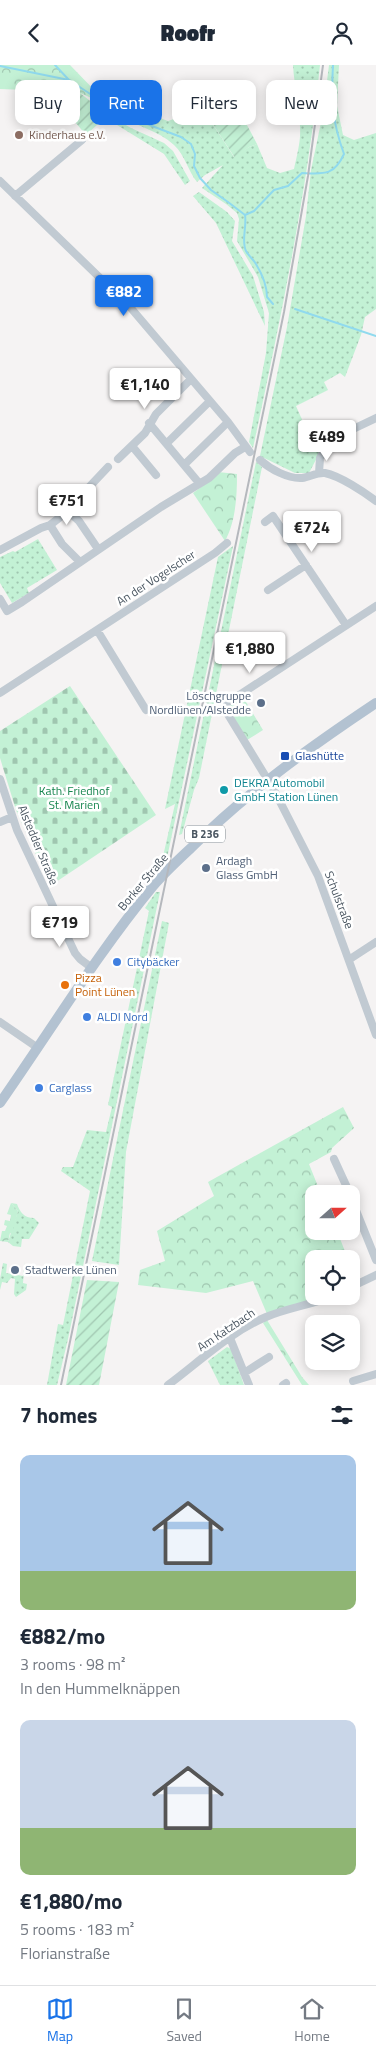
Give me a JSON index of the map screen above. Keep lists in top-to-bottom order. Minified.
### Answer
{"streets":{"main road":["B 236","Borker Straße"],"street":["An der Vogelscher","Alstedder Straße","Schulstraße","Am Katzbach"]},"crossings":[["Alstedder Straße","Borker Straße"],["Borker Straße","Schulstraße"]],"parks":["Kath. Friedhof St. Marien"],"places":{"other":["Kinderhaus e.V.","Löschgruppe Nordlünen/Alstedde","DEKRA Automobil GmbH Station Lünen","Ardagh Glass GmbH","Citybäcker","Pizza Point Lünen","ALDI Nord","Carglass","Stadtwerke Lünen"],"transit":["Glashütte"]},"north":"right","page":{"header":"Roofr","chip":["Buy","Rent","Filters","New"],"price":["€882","€1,140","€489","€751","€724","€1,880","€719"],"heading":"7 homes","list":[{"name":"€882/mo","note":"3 rooms · 98 m² · In den Hummelknäppen"},{"name":"€1,880/mo","note":"5 rooms · 183 m² · Florianstraße"}],"tabs":["Map","Saved","Home"]}}
